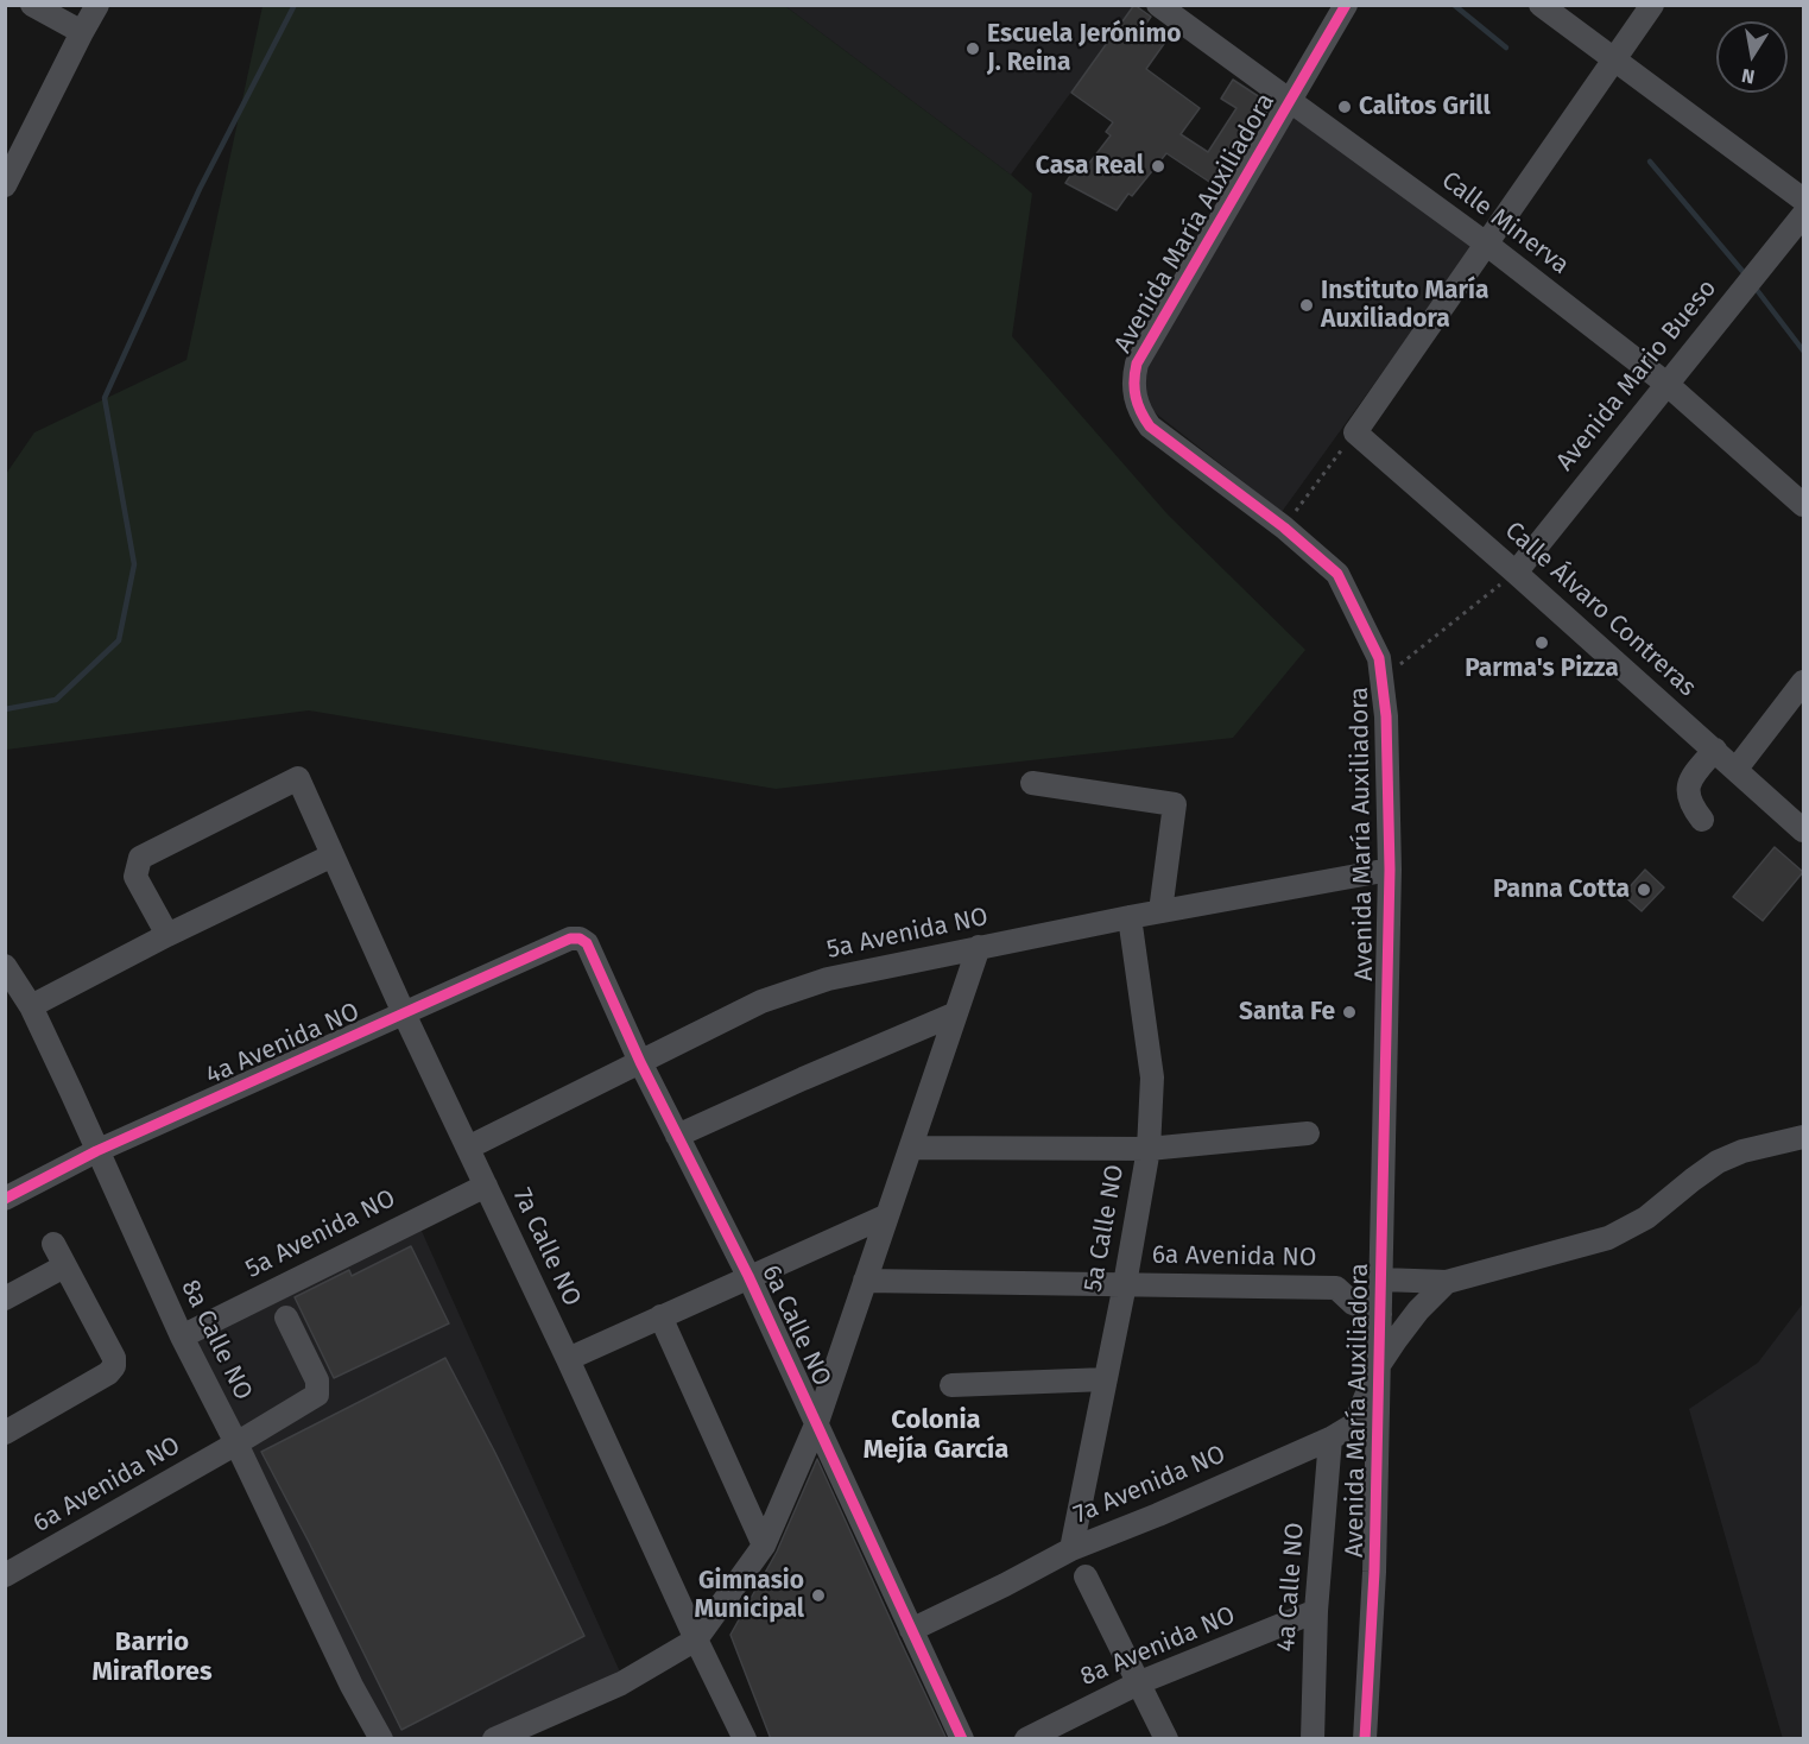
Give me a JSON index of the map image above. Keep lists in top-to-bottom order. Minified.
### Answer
{"streets":{"street":["Avenida María Auxiliadora","Calle Minerva","Avenida Mario Bueso","Calle Álvaro Contreras","5a Avenida NO","4a Avenida NO","5a Calle NO","7a Calle NO","6a Avenida NO","6a Calle NO","8a Calle NO","7a Avenida NO","4a Calle NO","8a Avenida NO"]},"crossings":[["Avenida María Auxiliadora","Calle Minerva"],["Avenida María Auxiliadora","5a Avenida NO"],["Avenida María Auxiliadora","6a Avenida NO"],["Avenida María Auxiliadora","7a Avenida NO"],["Calle Minerva","Avenida Mario Bueso"],["Avenida Mario Bueso","Calle Álvaro Contreras"],["5a Avenida NO","5a Calle NO"],["5a Avenida NO","7a Calle NO"],["5a Avenida NO","6a Calle NO"],["5a Avenida NO","8a Calle NO"],["4a Avenida NO","7a Calle NO"],["4a Avenida NO","6a Calle NO"],["4a Avenida NO","8a Calle NO"],["5a Calle NO","6a Avenida NO"],["5a Calle NO","7a Avenida NO"],["6a Avenida NO","8a Calle NO"],["6a Calle NO","7a Avenida NO"],["7a Avenida NO","4a Calle NO"],["4a Calle NO","8a Avenida NO"]],"districts":["Colonia Mejía García","Barrio Miraflores"],"places":["Escuela Jerónimo J. Reina","Calitos Grill","Casa Real","Instituto María Auxiliadora","Parma's Pizza","Panna Cotta","Santa Fe","Gimnasio Municipal"],"north":"bottom"}
